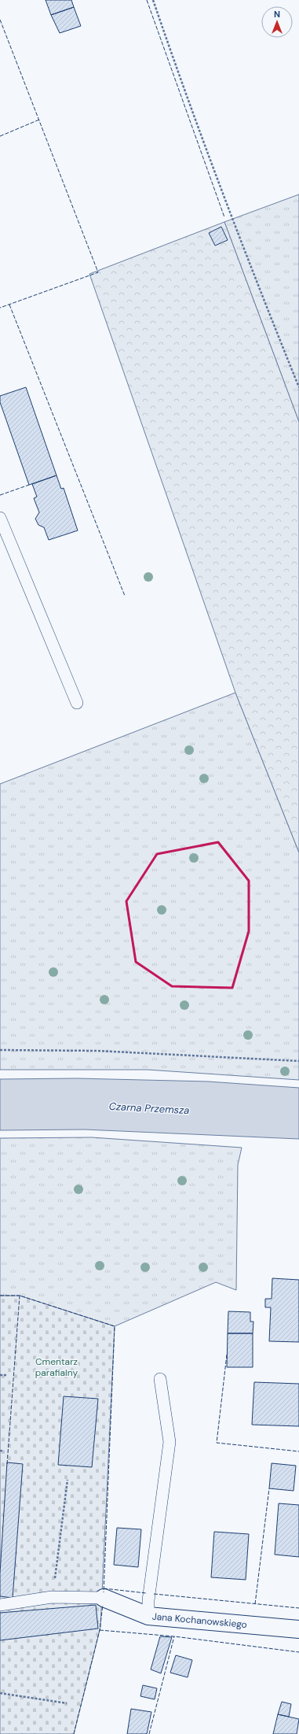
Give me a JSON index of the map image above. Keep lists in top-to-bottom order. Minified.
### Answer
{"streets":{"street":["Jana Kochanowskiego"]},"water":["Czarna Przemsza"],"parks":["Cmentarz parafialny"],"north":"top"}
